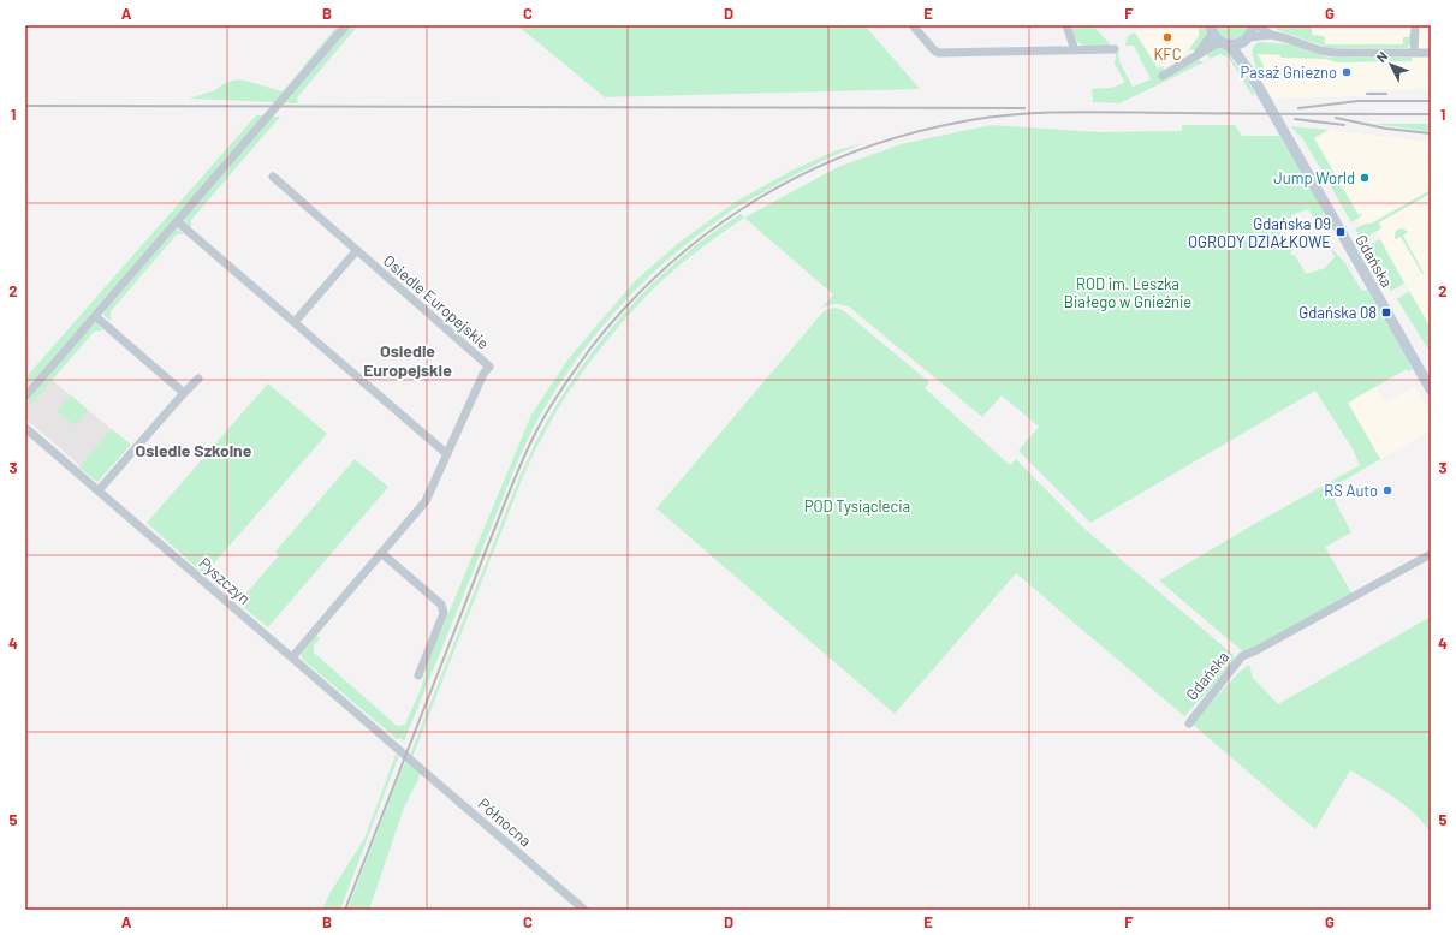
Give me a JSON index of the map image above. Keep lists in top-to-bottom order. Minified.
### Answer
{"streets":{"street":["Gdańska","Osiedle Europejskie","Pyszczyn","Północna"]},"crossings":[["Osiedle Europejskie","Pyszczyn"],["Pyszczyn","Północna"]],"districts":["Osiedle Europejskie","Osiedle Szkolne"],"parks":["ROD im. Leszka Białego w Gnieźnie","POD Tysiąclecia"],"places":{"other":["KFC","Pasaż Gniezno","Jump World","RS Auto"],"transit":["Gdańska 09 OGRODY DZIAŁKOWE","Gdańska 08"]},"north":"top left","grid":{"columns":["A","B","C","D","E","F","G"],"rows":["1","2","3","4","5"]}}
